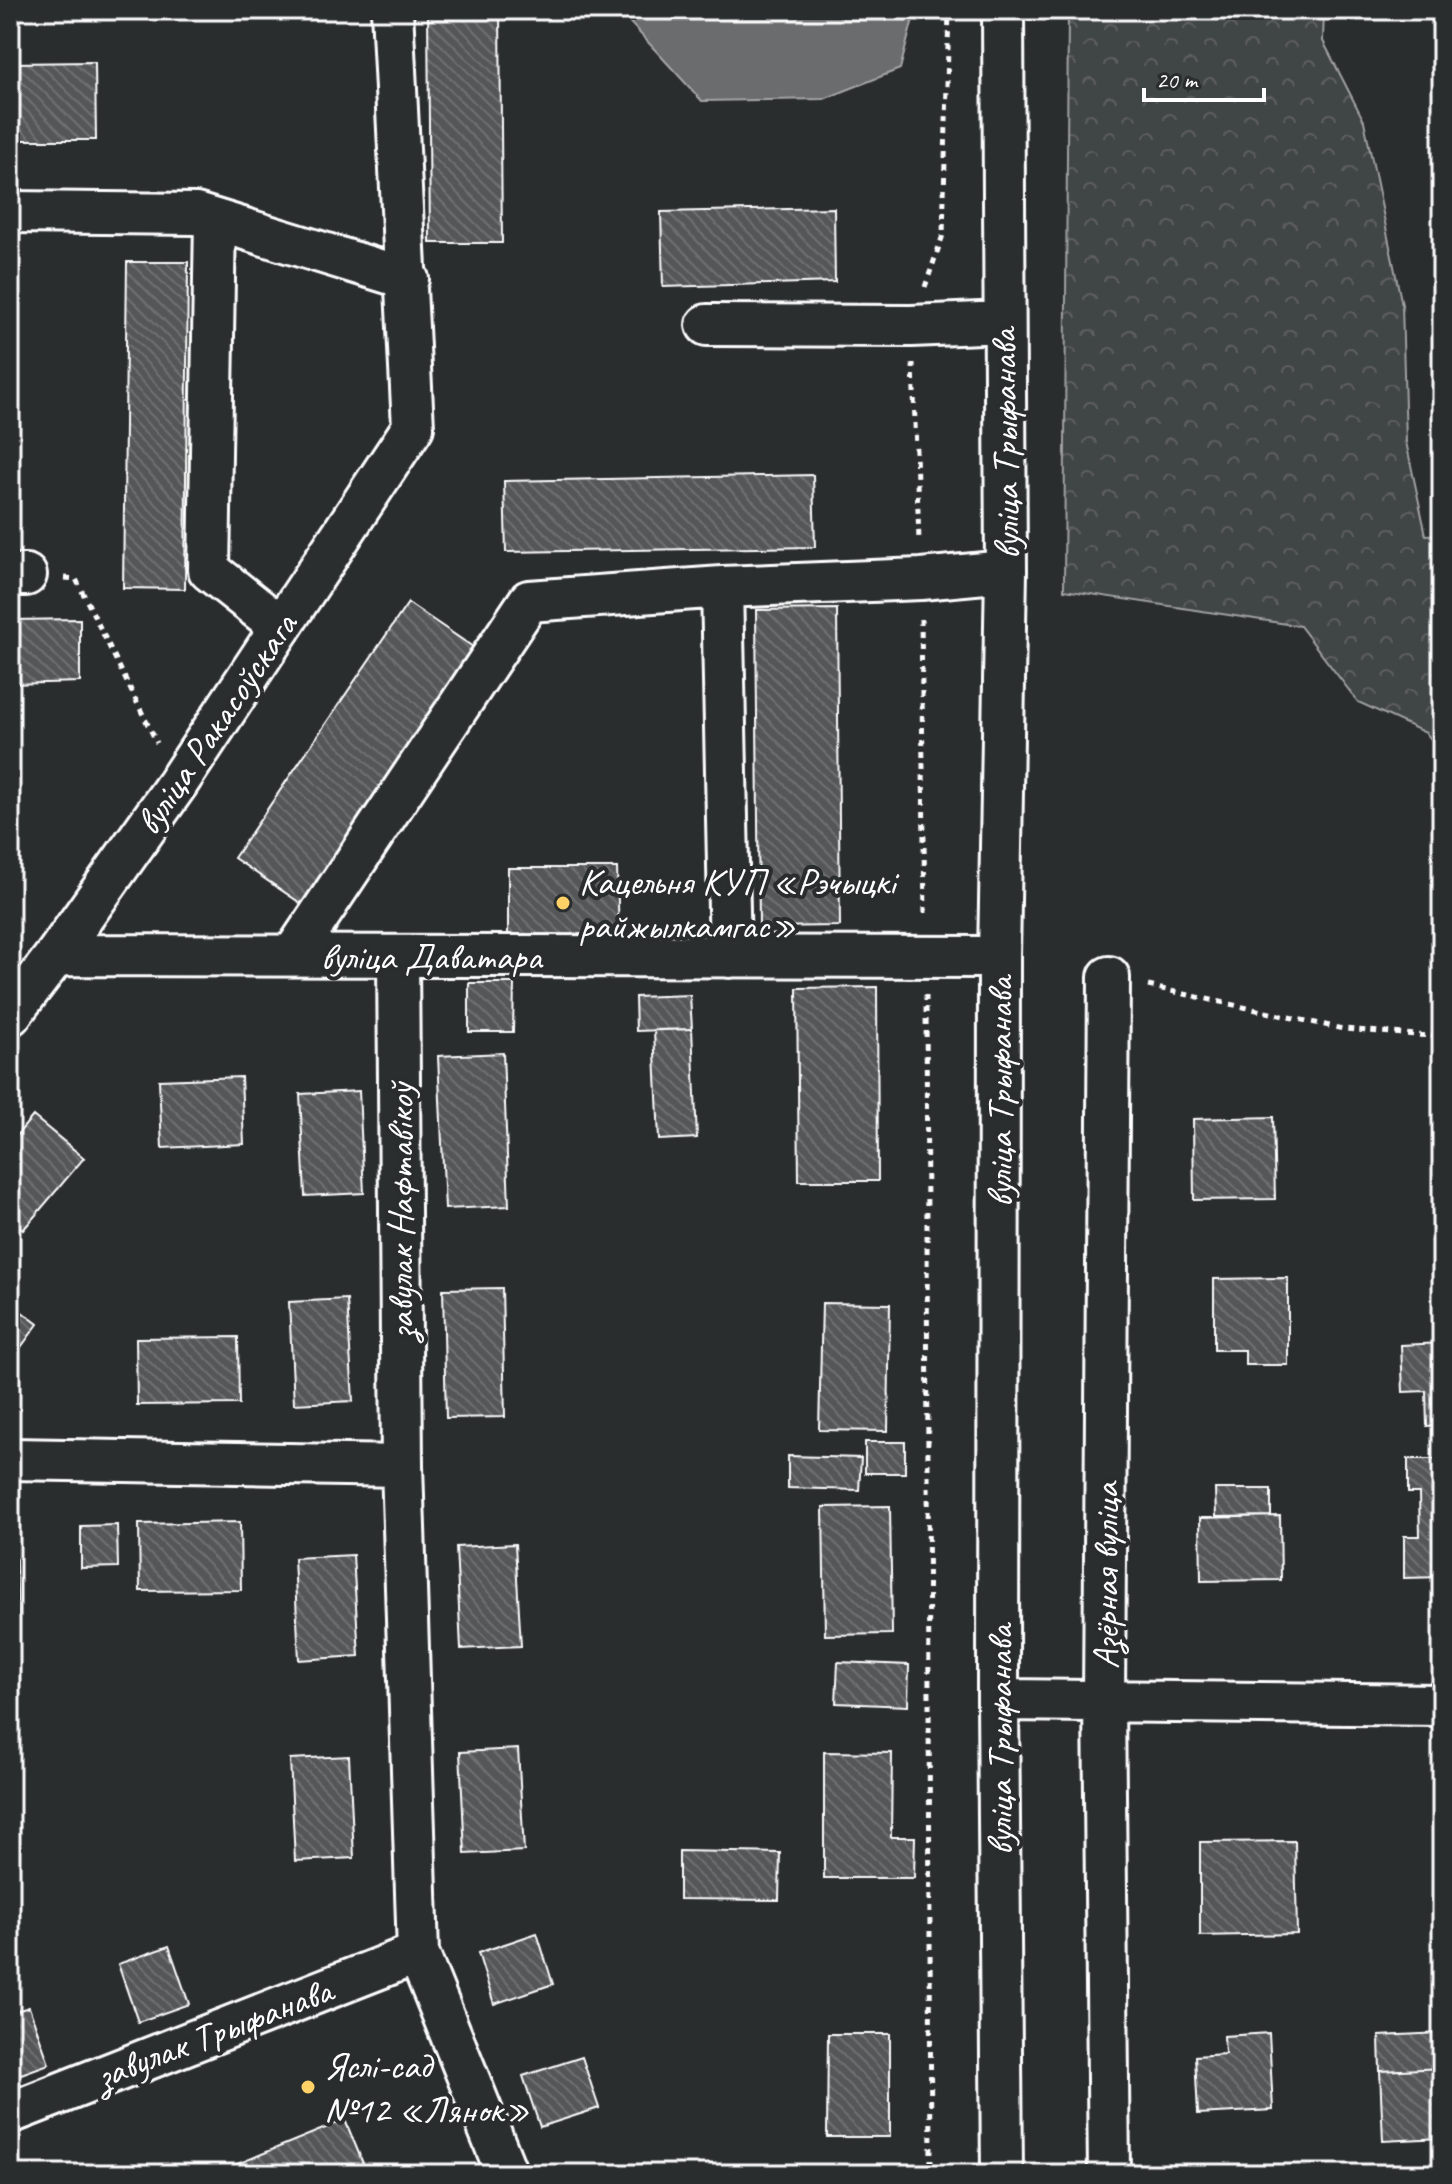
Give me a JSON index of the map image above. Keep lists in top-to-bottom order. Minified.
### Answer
{"streets":{"street":["вуліца Трыфанава","вуліца Ракасоўскага","вуліца Даватара","завулак Нафтавікоў","Азёрная вуліца","завулак Трыфанава"]},"crossings":[["вуліца Трыфанава","вуліца Даватара"],["вуліца Ракасоўскага","вуліца Даватара"],["вуліца Даватара","завулак Нафтавікоў"],["завулак Нафтавікоў","завулак Трыфанава"]],"places":["Кацельня КУП «Рэчыцкі райжылкамгас»","Яслі-сад №12 «Лянок»"],"scale_bar":"20 m"}
